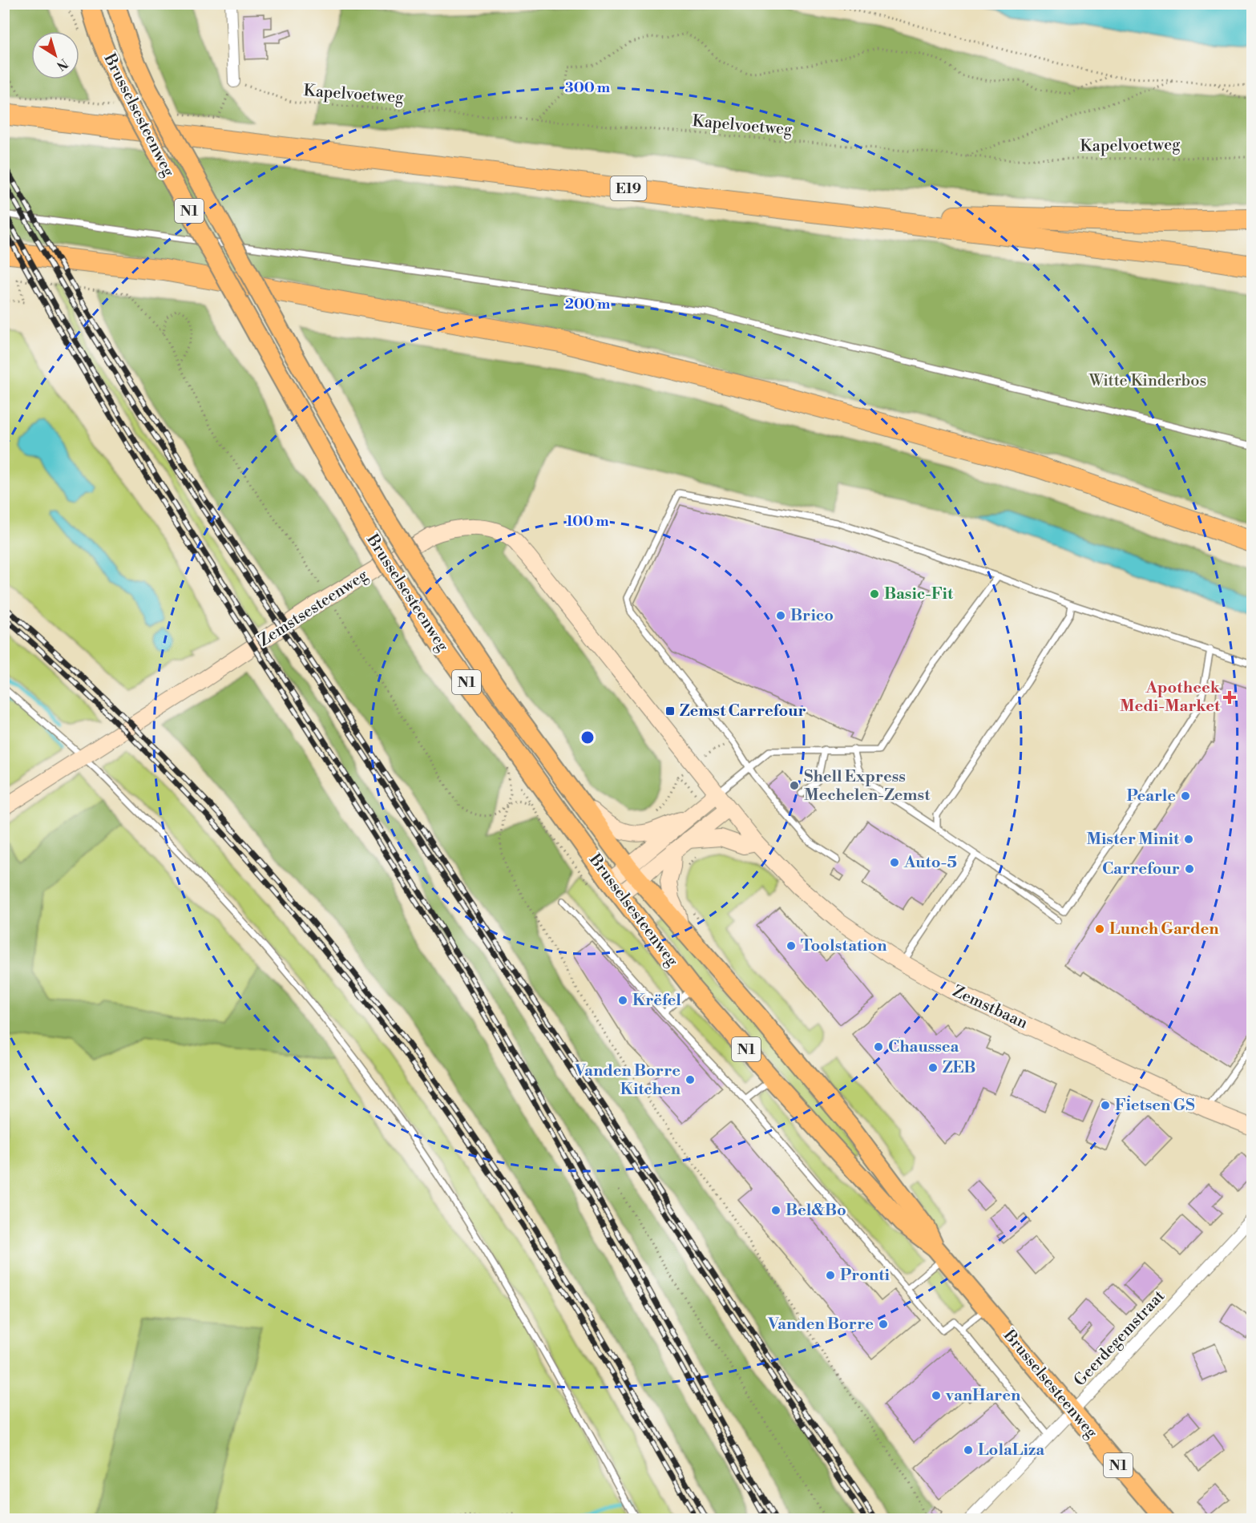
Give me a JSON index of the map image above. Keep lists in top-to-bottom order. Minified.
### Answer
{"streets":{"highway":["E19"],"main road":["Brusselsesteenweg","N1"],"street":["Zemstsesteenweg","Zemstbaan","Geerdegemstraat"],"path":["Kapelvoetweg"]},"crossings":[["Brusselsesteenweg","Geerdegemstraat"],["Zemstsesteenweg","Zemstbaan"]],"parks":["Witte Kinderbos"],"places":{"other":["Basic-Fit","Brico","Shell Express Mechelen-Zemst","Pearle","Mister Minit","Auto-5","Carrefour","Lunch Garden","Toolstation","Krëfel","Chaussea","ZEB","Vanden Borre Kitchen","Fietsen GS","Bel&Bo","Pronti","Vanden Borre","vanHaren","LolaLiza"],"health":["Apotheek Medi-Market"],"transit":["Zemst Carrefour"]},"north":"bottom right","rings":["300 m","200 m","100 m"]}
